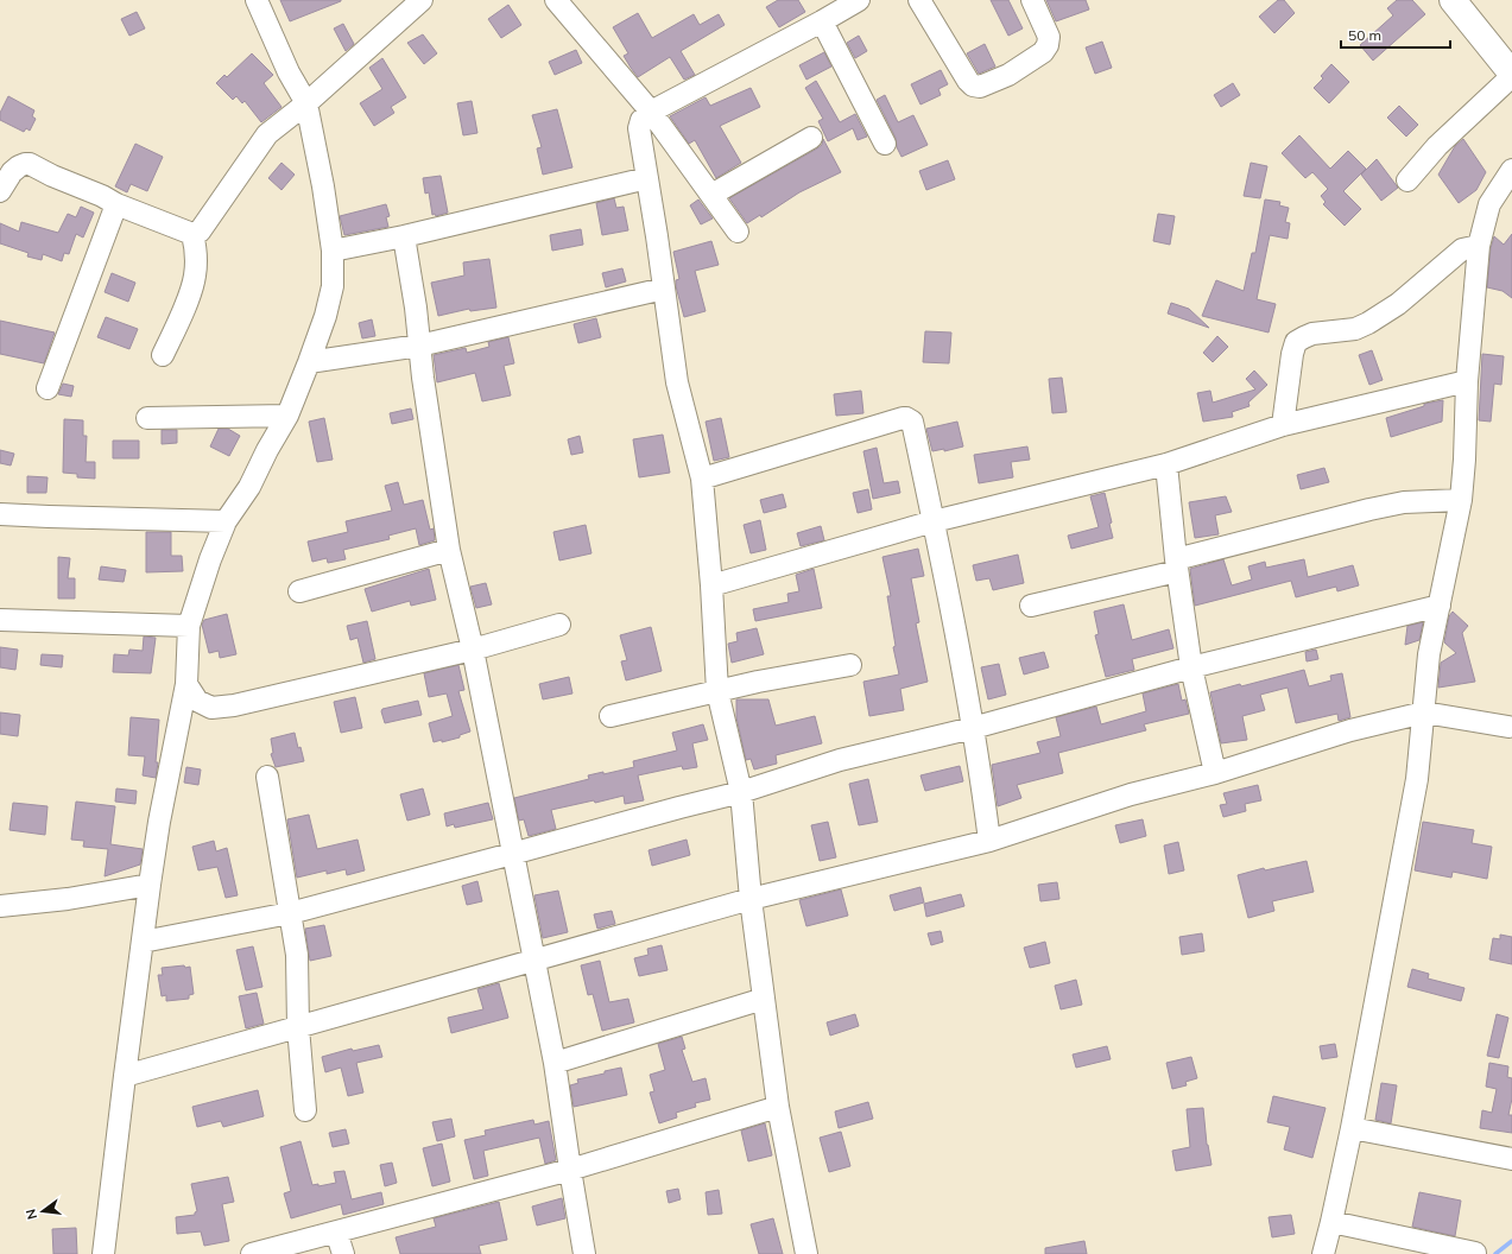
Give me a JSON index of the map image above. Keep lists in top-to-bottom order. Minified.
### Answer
{"scale_bar":"50 m","north":"left"}
